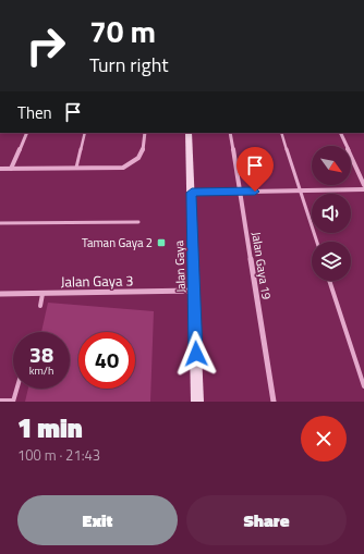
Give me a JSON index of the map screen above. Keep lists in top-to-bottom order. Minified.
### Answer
{"streets":{"street":["Jalan Gaya 19","Jalan Gaya","Jalan Gaya 3"]},"crossings":[["Jalan Gaya","Jalan Gaya 3"]],"places":{"transit":["Taman Gaya 2"]},"north":"bottom right","page":{"turn":["70 m","Turn right"],"then":"Then","speed":"38 km/h","limit":"40","heading":["1 min","100 m · 21:43"],"buttons":["Exit","Share"]}}
